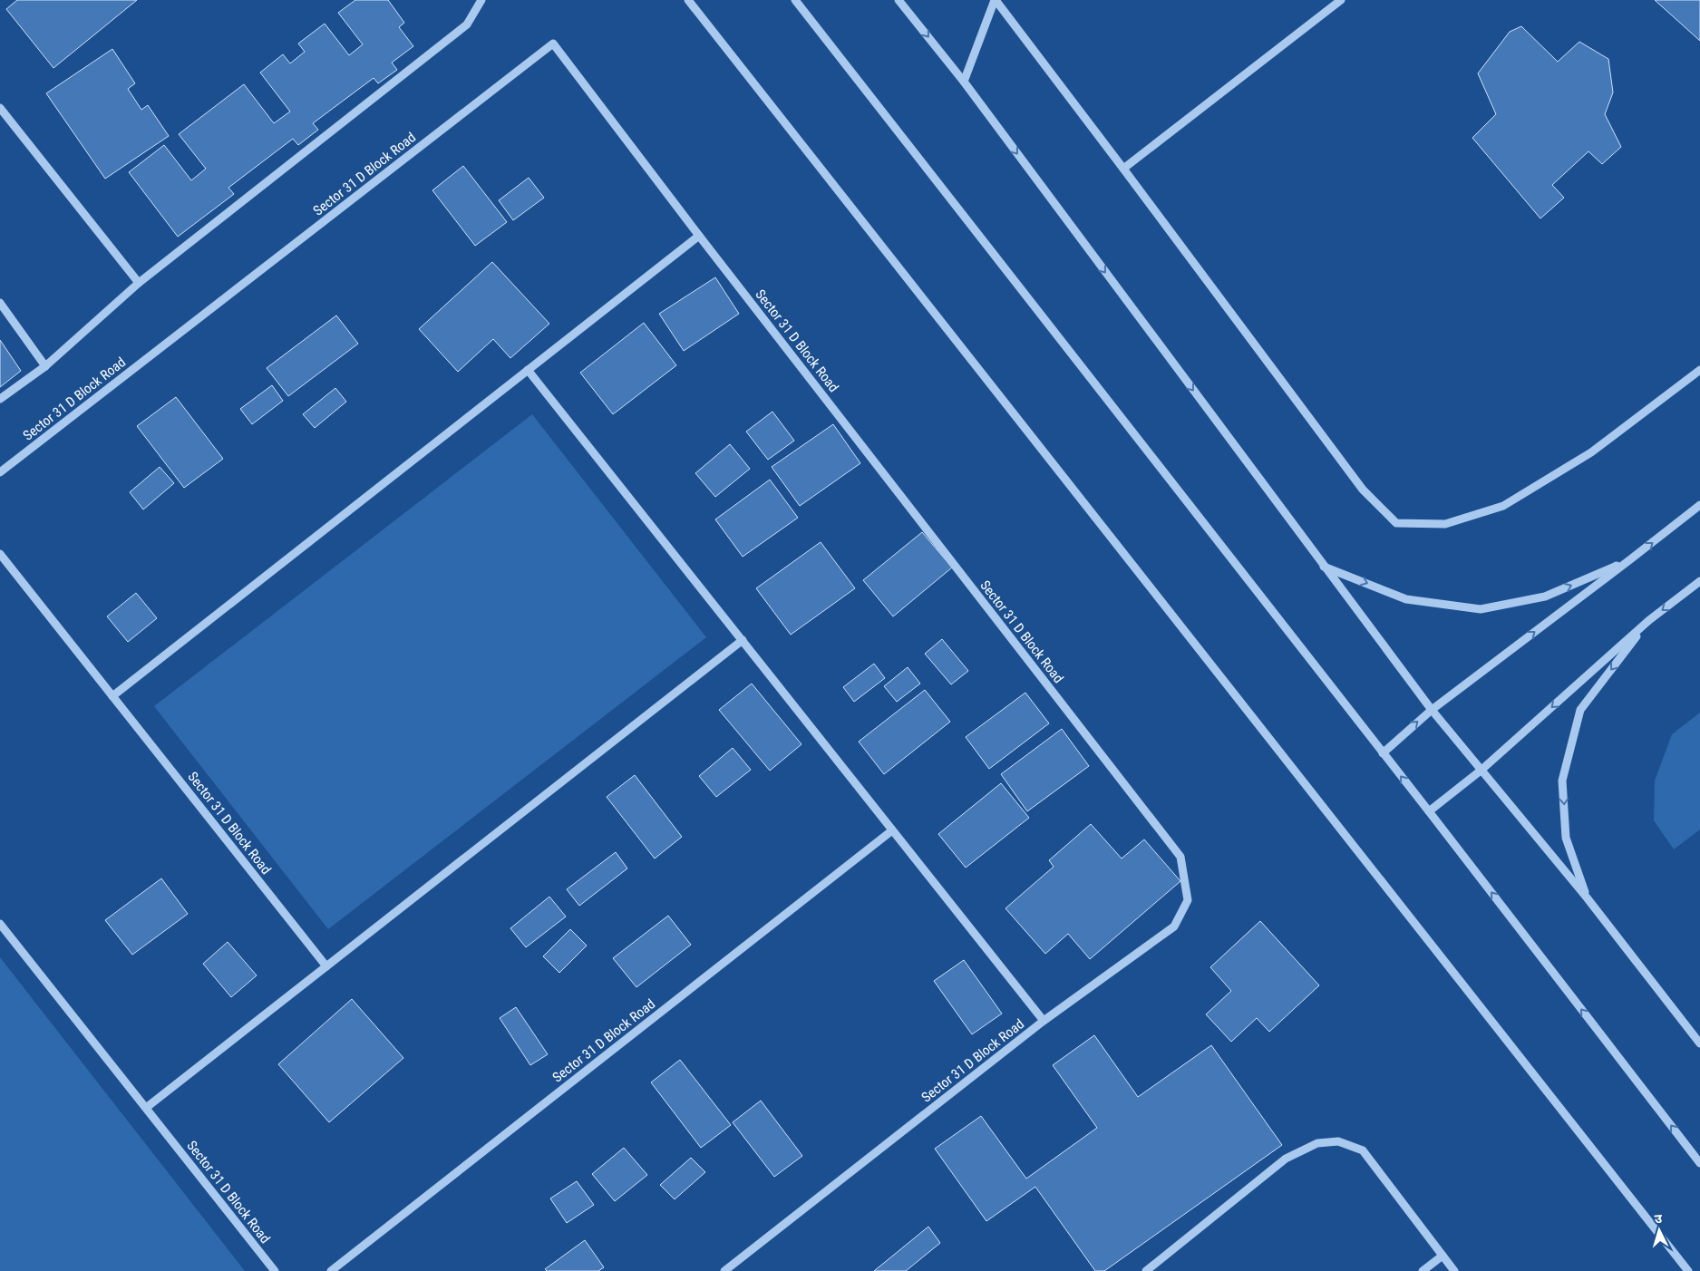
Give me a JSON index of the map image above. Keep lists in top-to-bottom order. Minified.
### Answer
{"streets":{"street":["Sector 31 D Block Road"]},"north":"top"}
